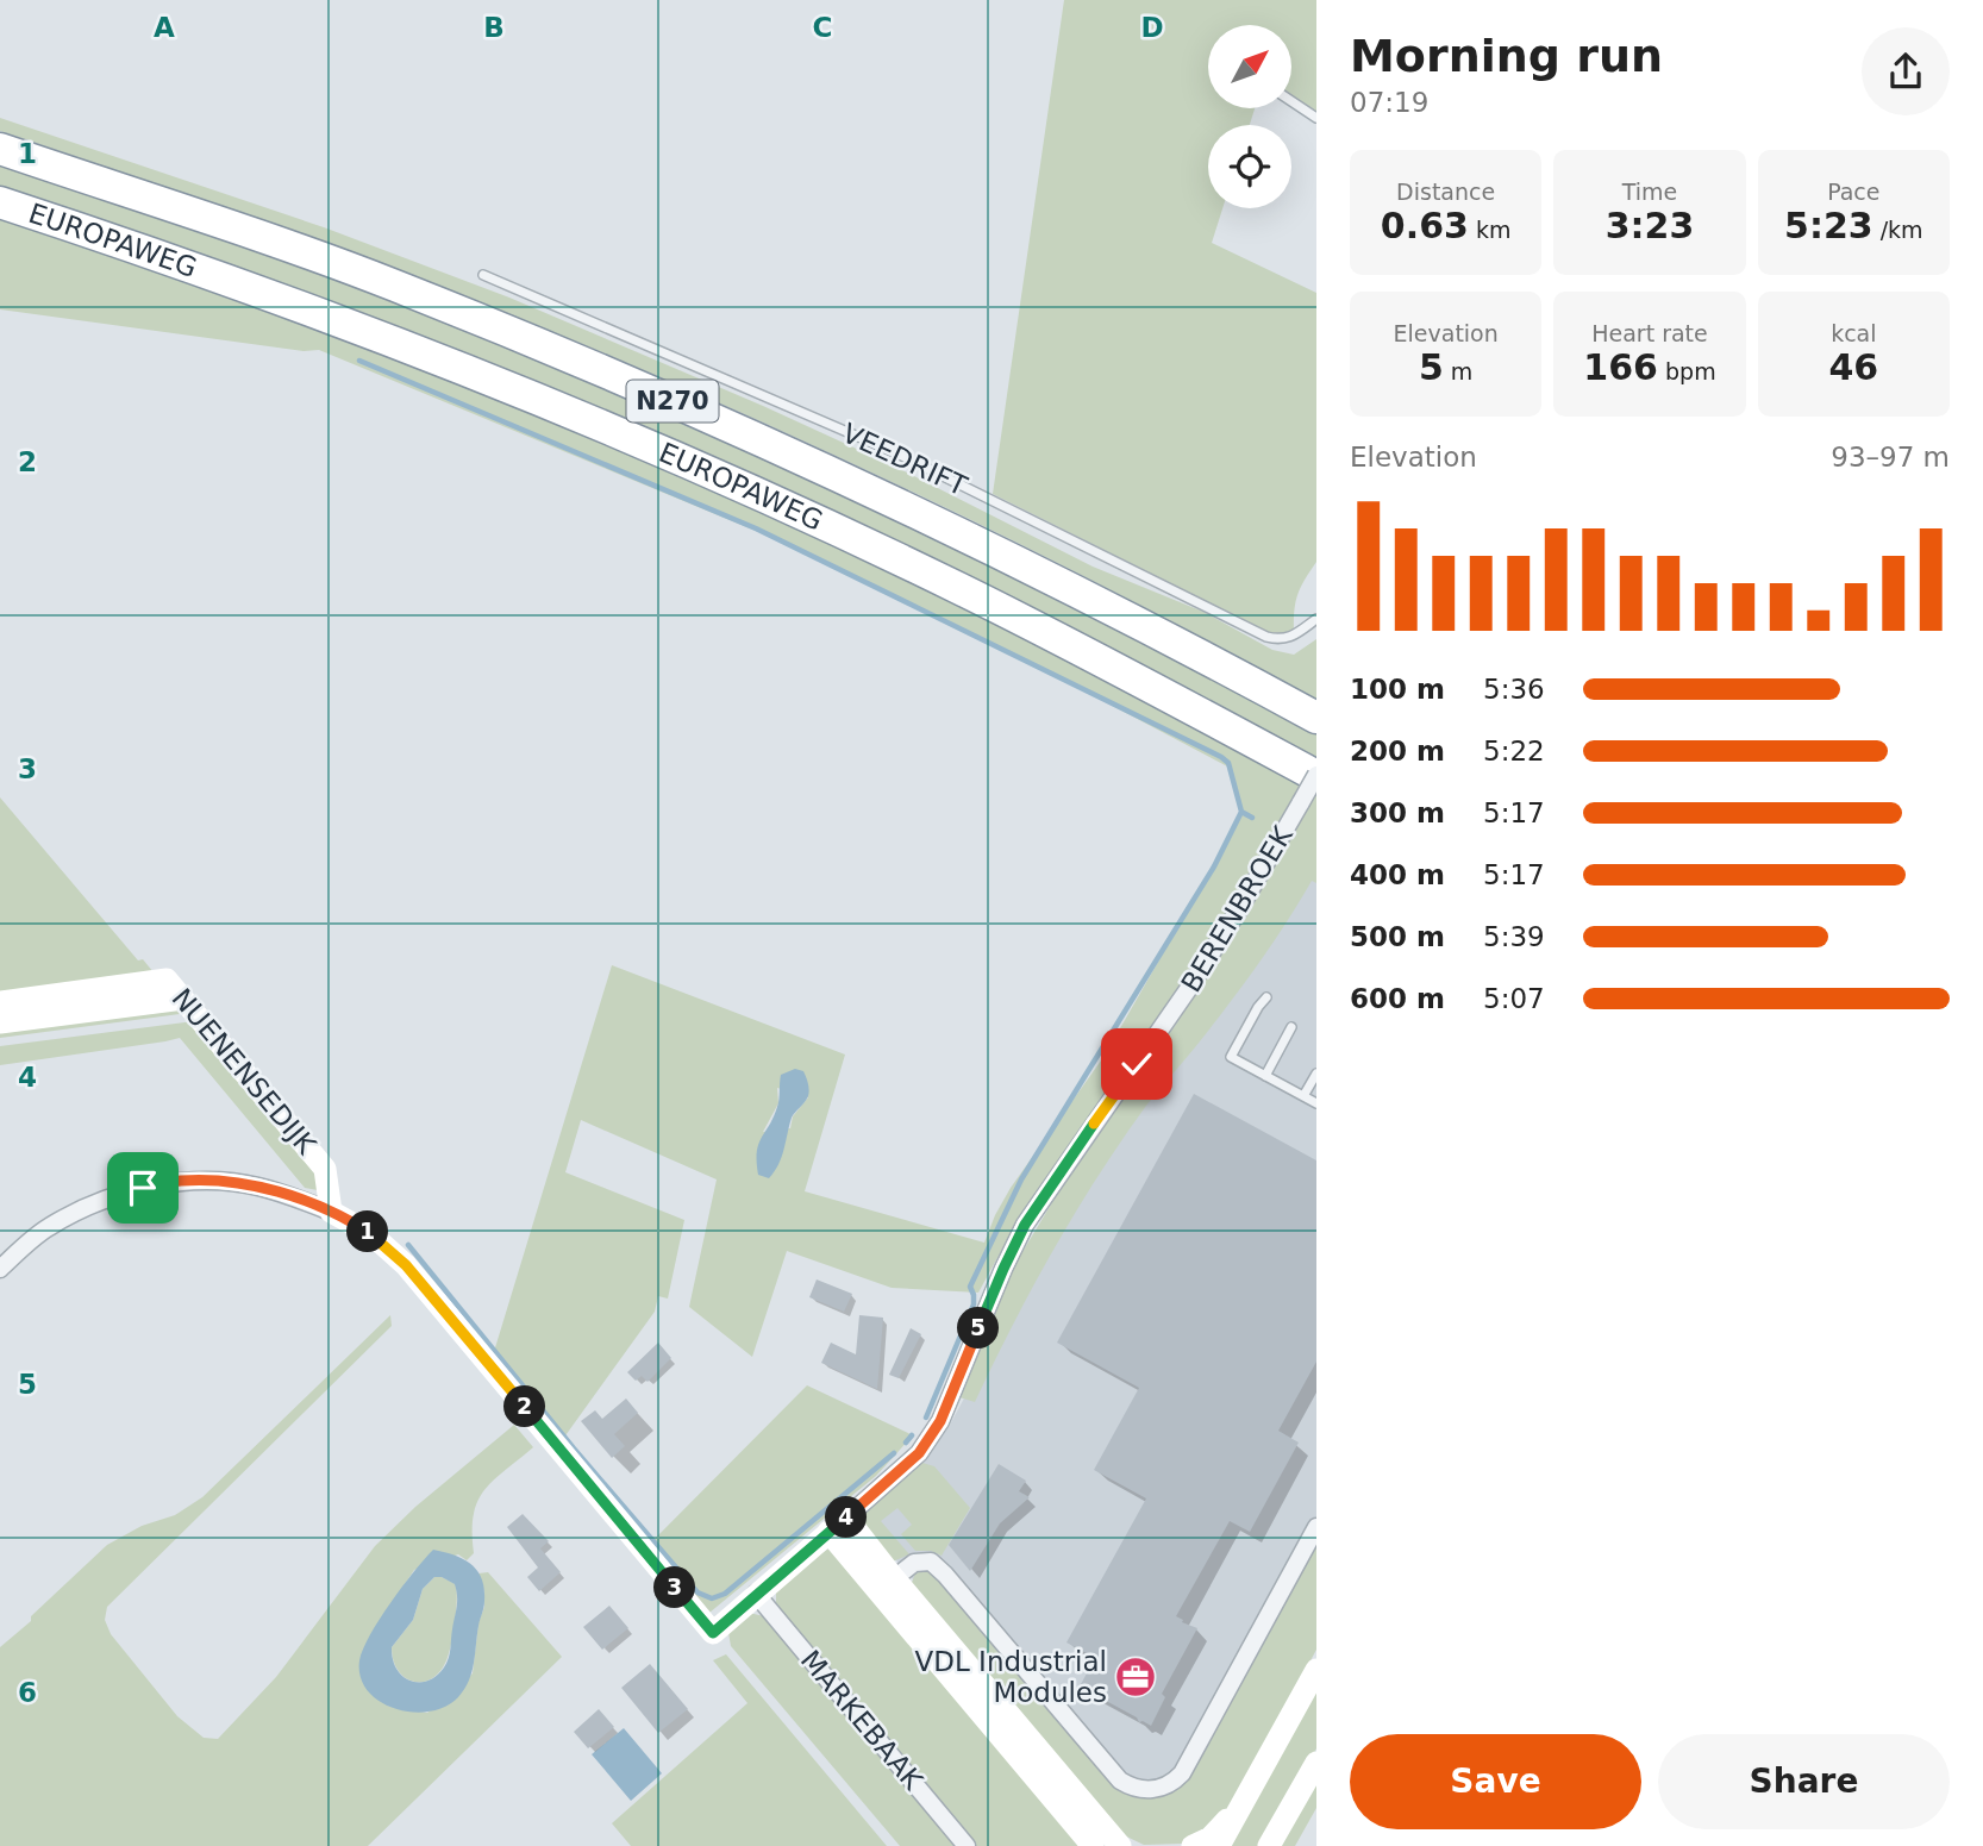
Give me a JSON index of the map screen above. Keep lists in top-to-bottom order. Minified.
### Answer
{"streets":{"highway":["EUROPAWEG","N270"],"street":["BERENBROEK","NUENENSEDIJK","MARKEBAAK"],"lane":["VEEDRIFT"]},"crossings":[["EUROPAWEG","BERENBROEK"],["BERENBROEK","NUENENSEDIJK"],["BERENBROEK","MARKEBAAK"]],"places":{"office":["VDL Industrial Modules"]},"north":"top right","page":{"heading":["Morning run","07:19"],"stats":[["Distance","0.63 km"],["Time","3:23"],["Pace","5:23 /km"],["Elevation","5 m"],["Heart rate","166 bpm"],["kcal","46"]],"chart":["Elevation","93–97 m"],"list":[{"name":"100 m","note":"5:36"},{"name":"200 m","note":"5:22"},{"name":"300 m","note":"5:17"},{"name":"400 m","note":"5:17"},{"name":"500 m","note":"5:39"},{"name":"600 m","note":"5:07"}],"pins":["1","5","2","4","3"],"buttons":["Save","Share"]},"grid":{"columns":["A","B","C","D"],"rows":["1","2","3","4","5","6"]}}
